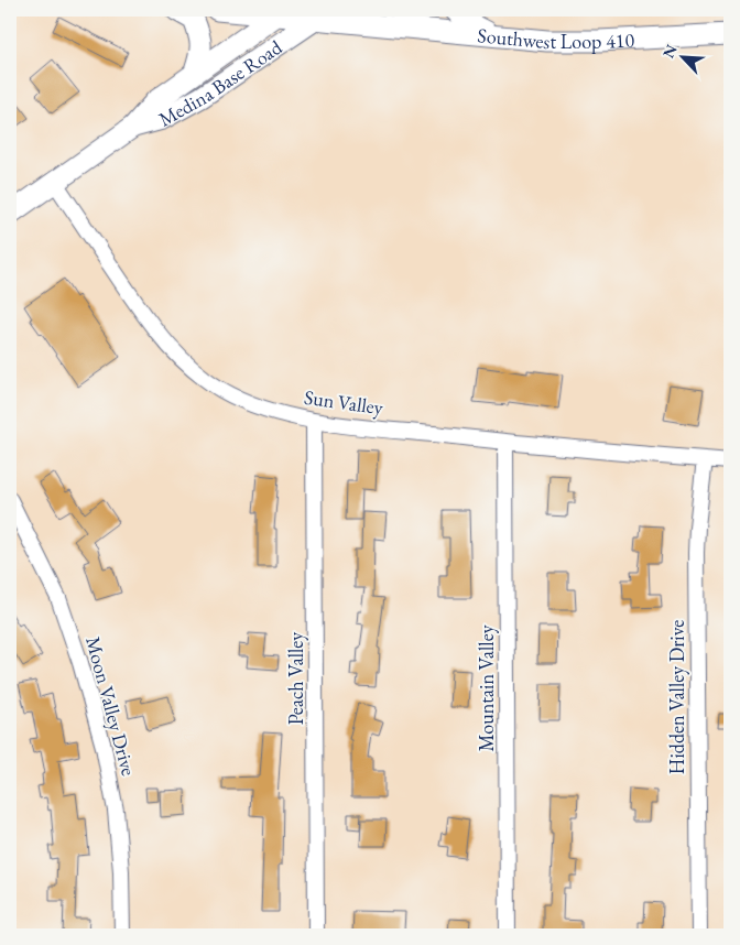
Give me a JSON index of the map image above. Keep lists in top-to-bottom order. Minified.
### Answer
{"streets":{"main road":["Southwest Loop 410","Medina Base Road"],"street":["Sun Valley","Peach Valley","Mountain Valley","Hidden Valley Drive","Moon Valley Drive"]},"crossings":[["Southwest Loop 410","Medina Base Road"],["Medina Base Road","Sun Valley"],["Sun Valley","Peach Valley"],["Sun Valley","Mountain Valley"],["Sun Valley","Hidden Valley Drive"]],"north":"top left"}
